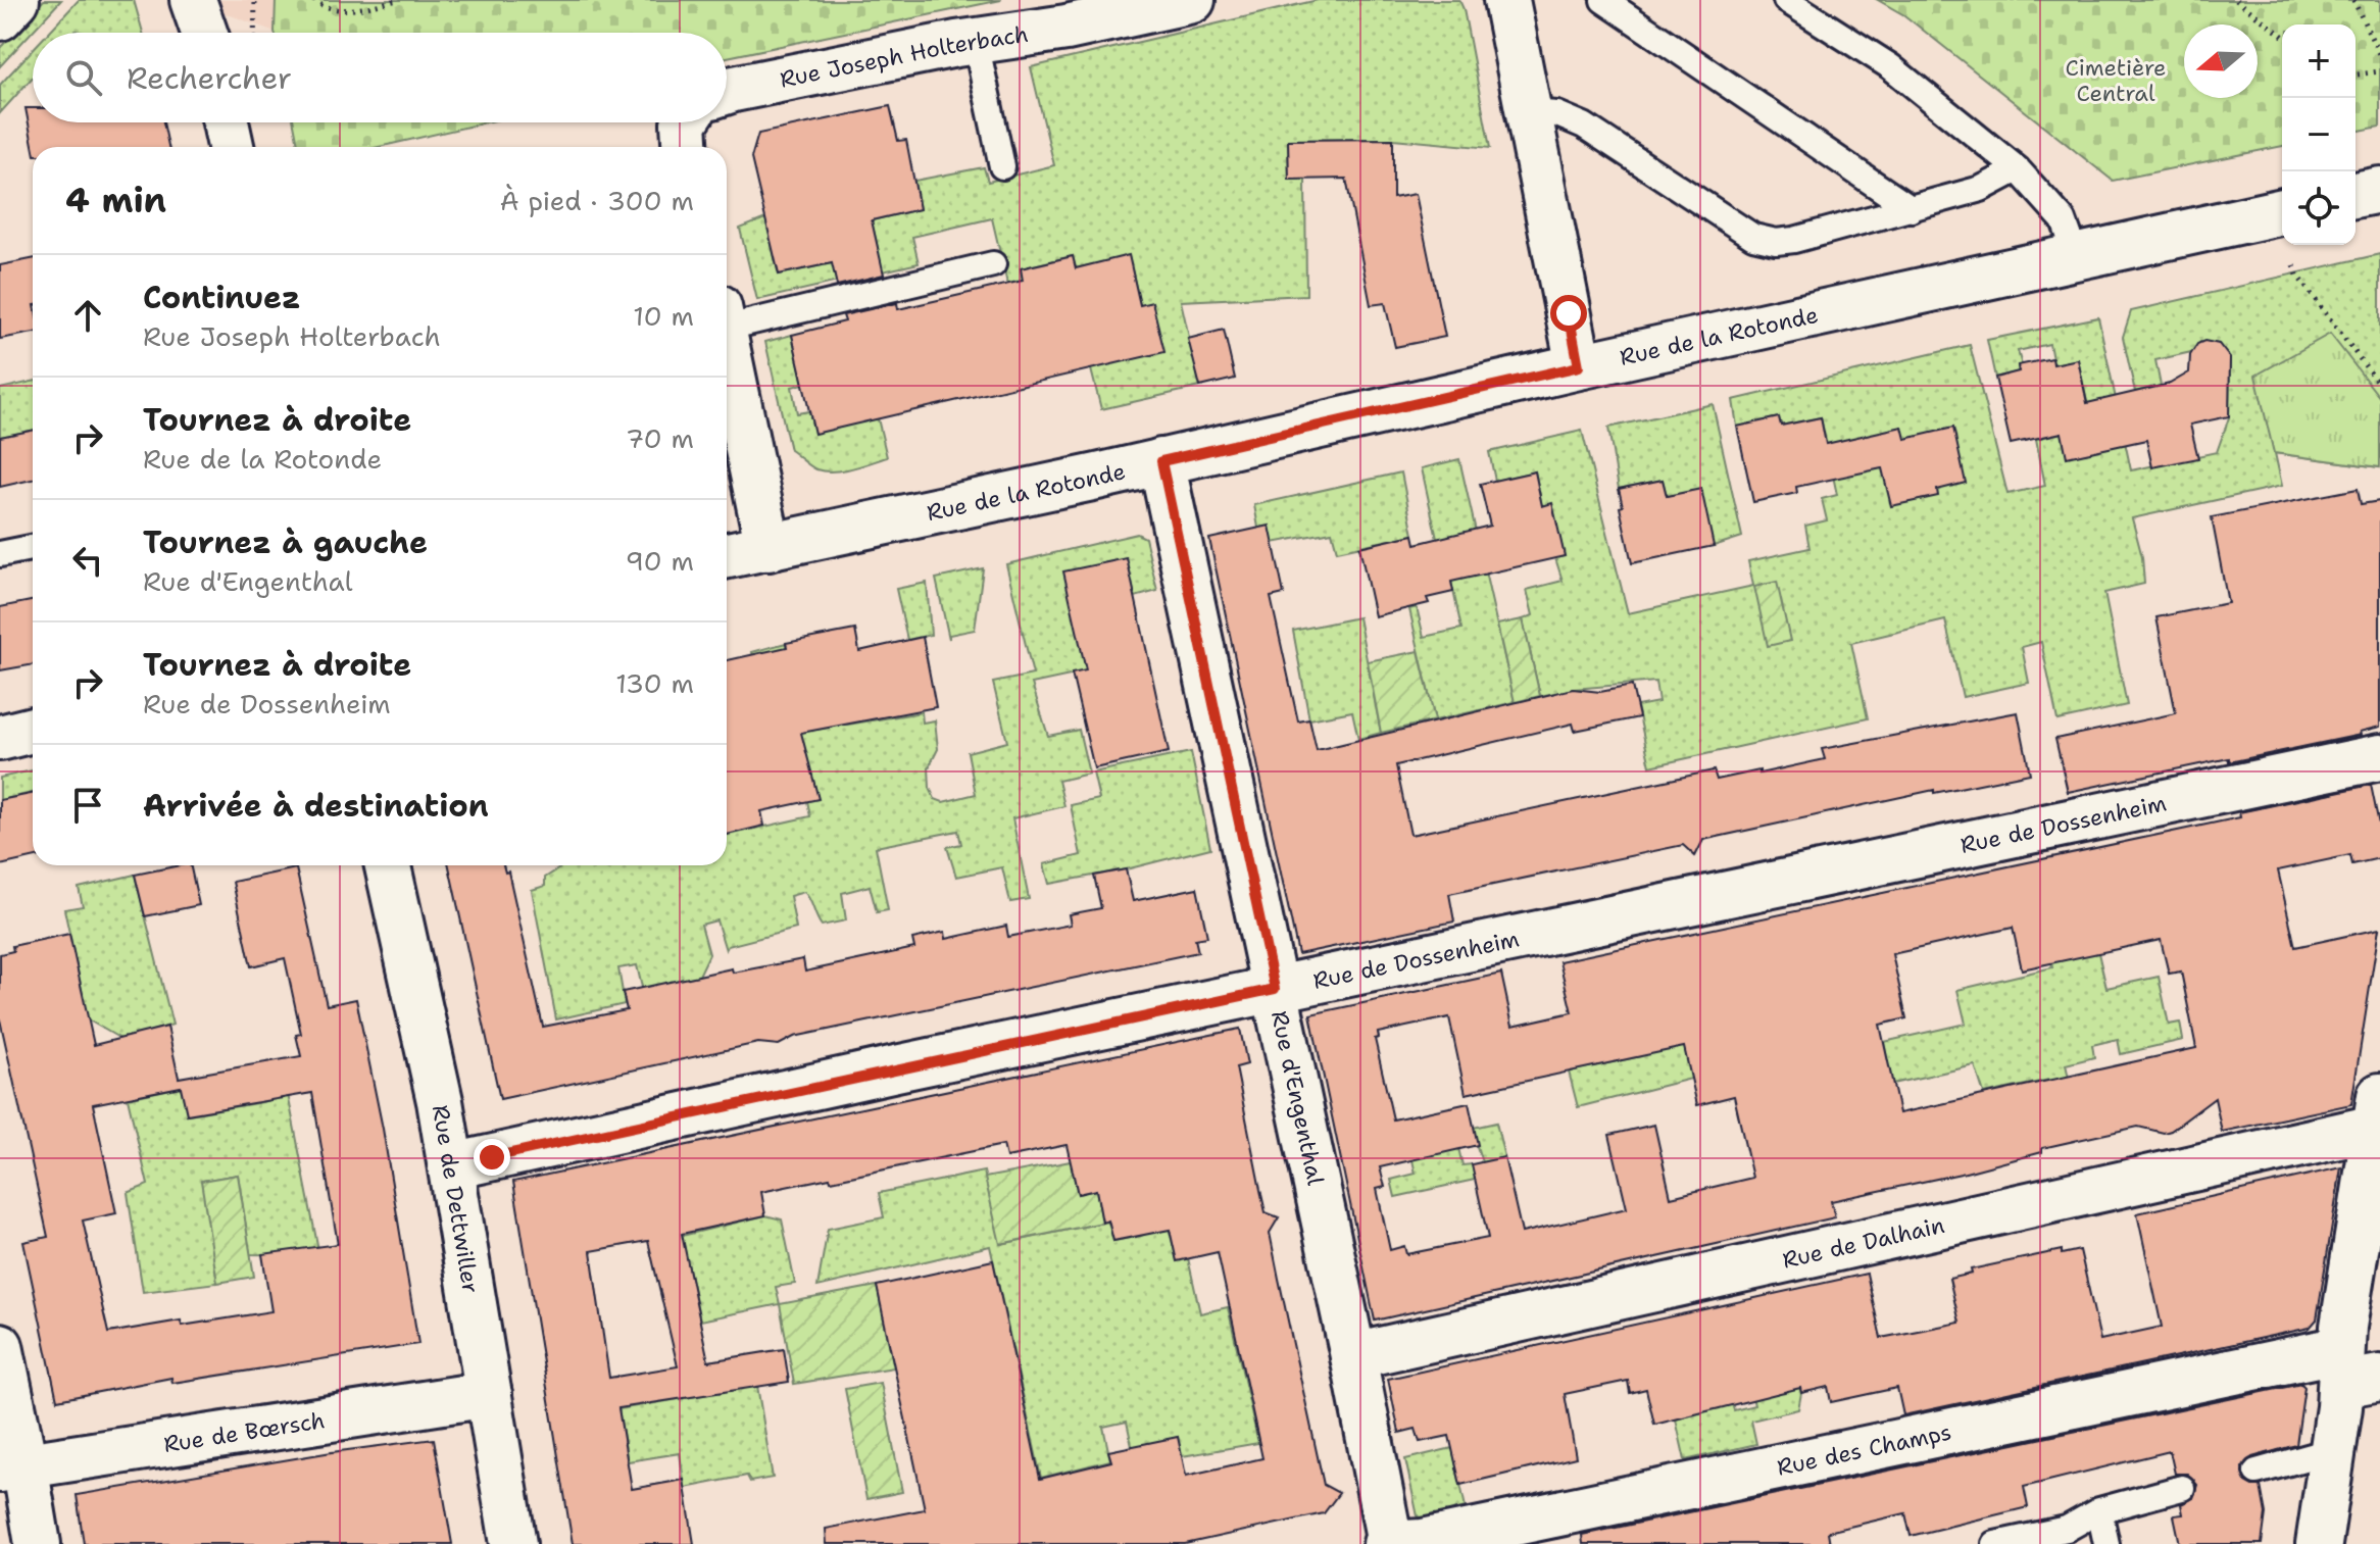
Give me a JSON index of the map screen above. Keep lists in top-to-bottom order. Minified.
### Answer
{"streets":{"street":["Rue Joseph Holterbach","Rue de la Rotonde","Rue de Dossenheim","Rue d'Engenthal","Rue de Dettwiller","Rue de Dalhain","Rue de Bœrsch","Rue des Champs"]},"crossings":[["Rue de la Rotonde","Rue d'Engenthal"],["Rue de Dossenheim","Rue d'Engenthal"],["Rue de Dossenheim","Rue de Dettwiller"],["Rue d'Engenthal","Rue de Dalhain"],["Rue d'Engenthal","Rue des Champs"],["Rue de Dettwiller","Rue de Bœrsch"]],"parks":["Cimetière Central"],"north":"left","page":{"map_buttons":["+","−"],"search":"Rechercher","heading":["4 min","À pied · 300 m"],"list":[["Continuez","Rue Joseph Holterbach","10 m"],["Tournez à droite","Rue de la Rotonde","70 m"],["Tournez à gauche","Rue d'Engenthal","90 m"],["Tournez à droite","Rue de Dossenheim","130 m"],"Arrivée à destination"]}}
